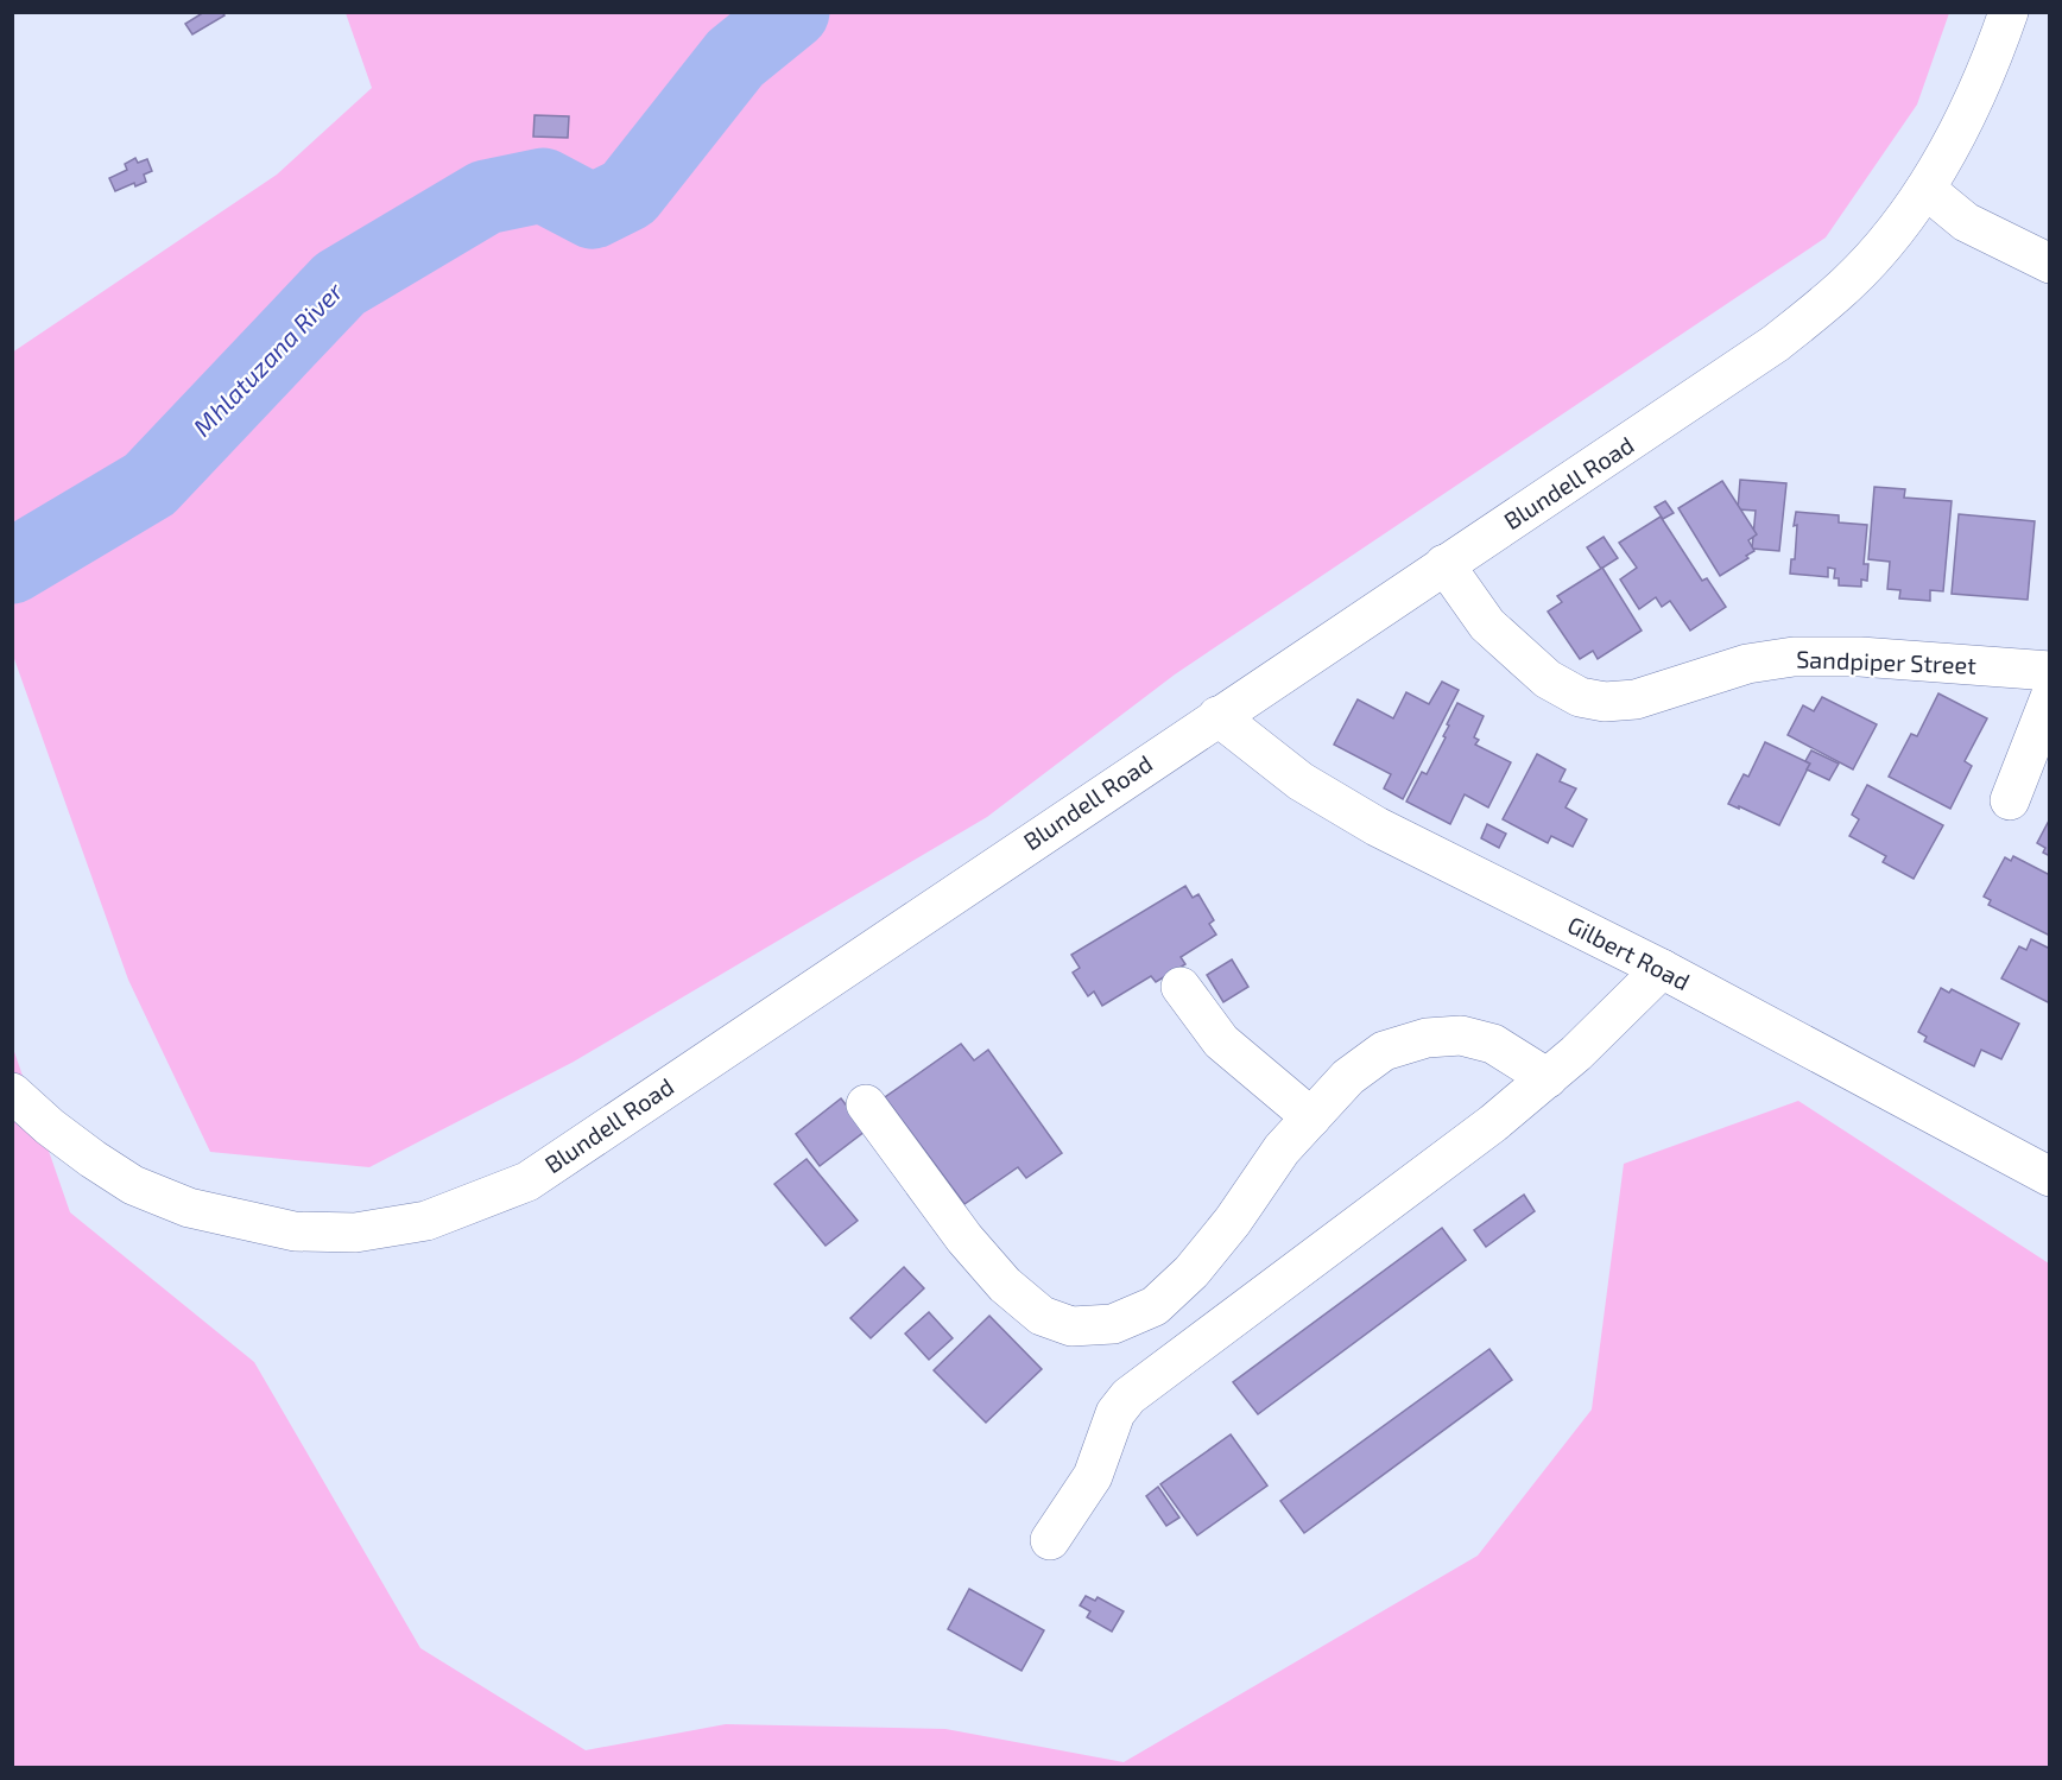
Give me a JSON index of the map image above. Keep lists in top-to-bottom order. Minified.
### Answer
{"streets":{"street":["Blundell Road","Sandpiper Street","Gilbert Road"]},"crossings":[["Blundell Road","Sandpiper Street"],["Blundell Road","Gilbert Road"]],"water":["Mhlatuzana River"]}
